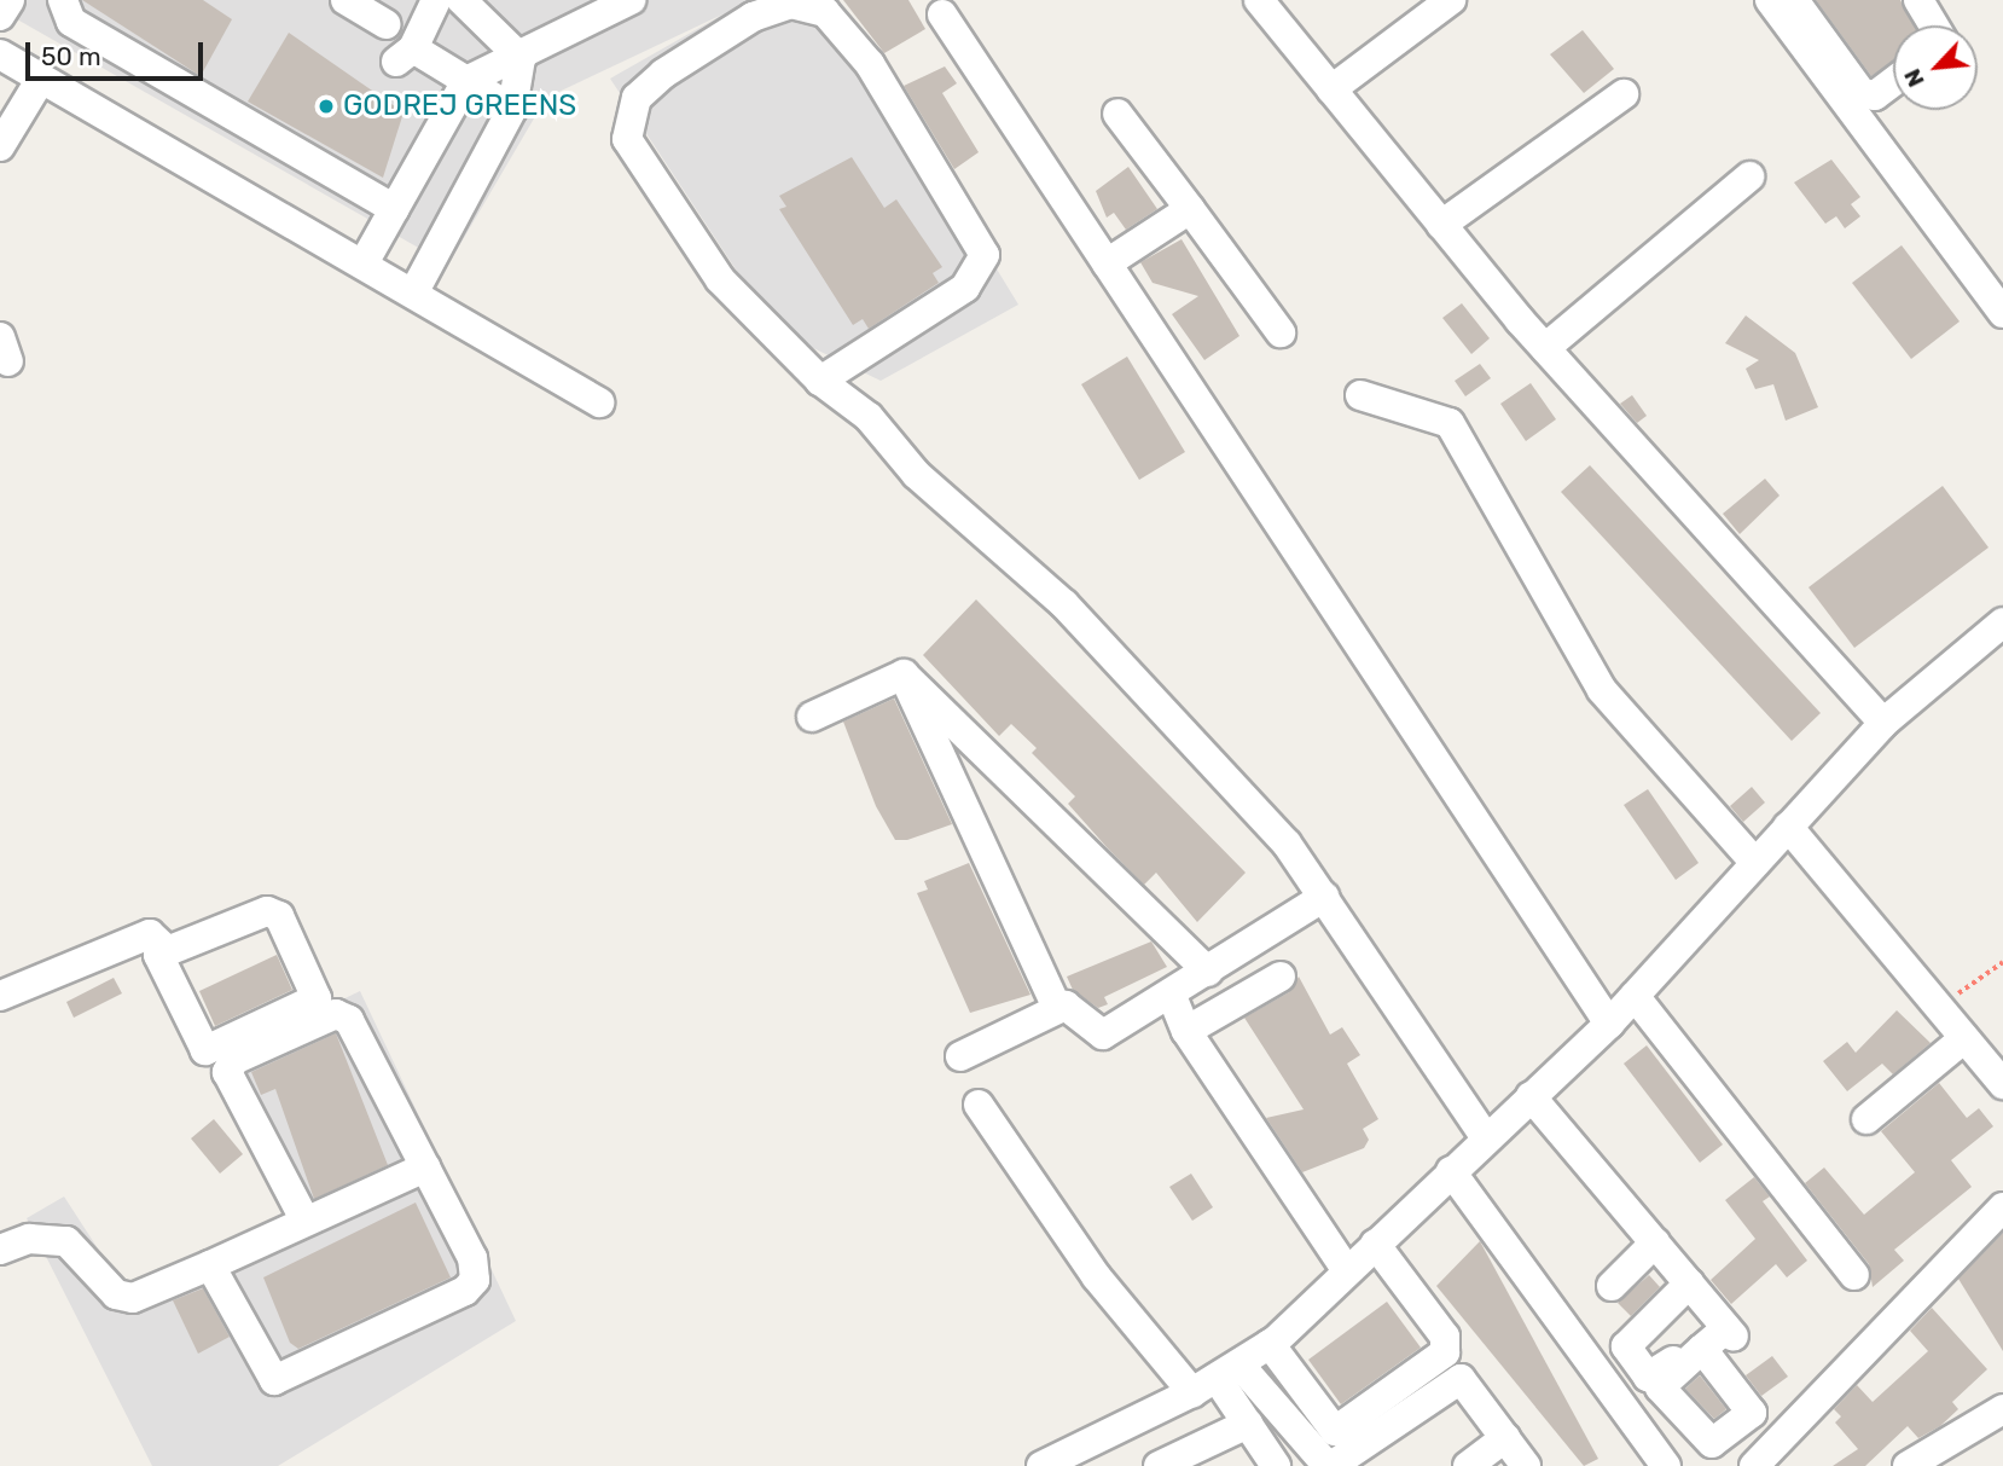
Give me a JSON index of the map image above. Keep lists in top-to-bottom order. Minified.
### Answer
{"places":["GODREJ GREENS"],"scale_bar":"50 m","north":"bottom left"}
